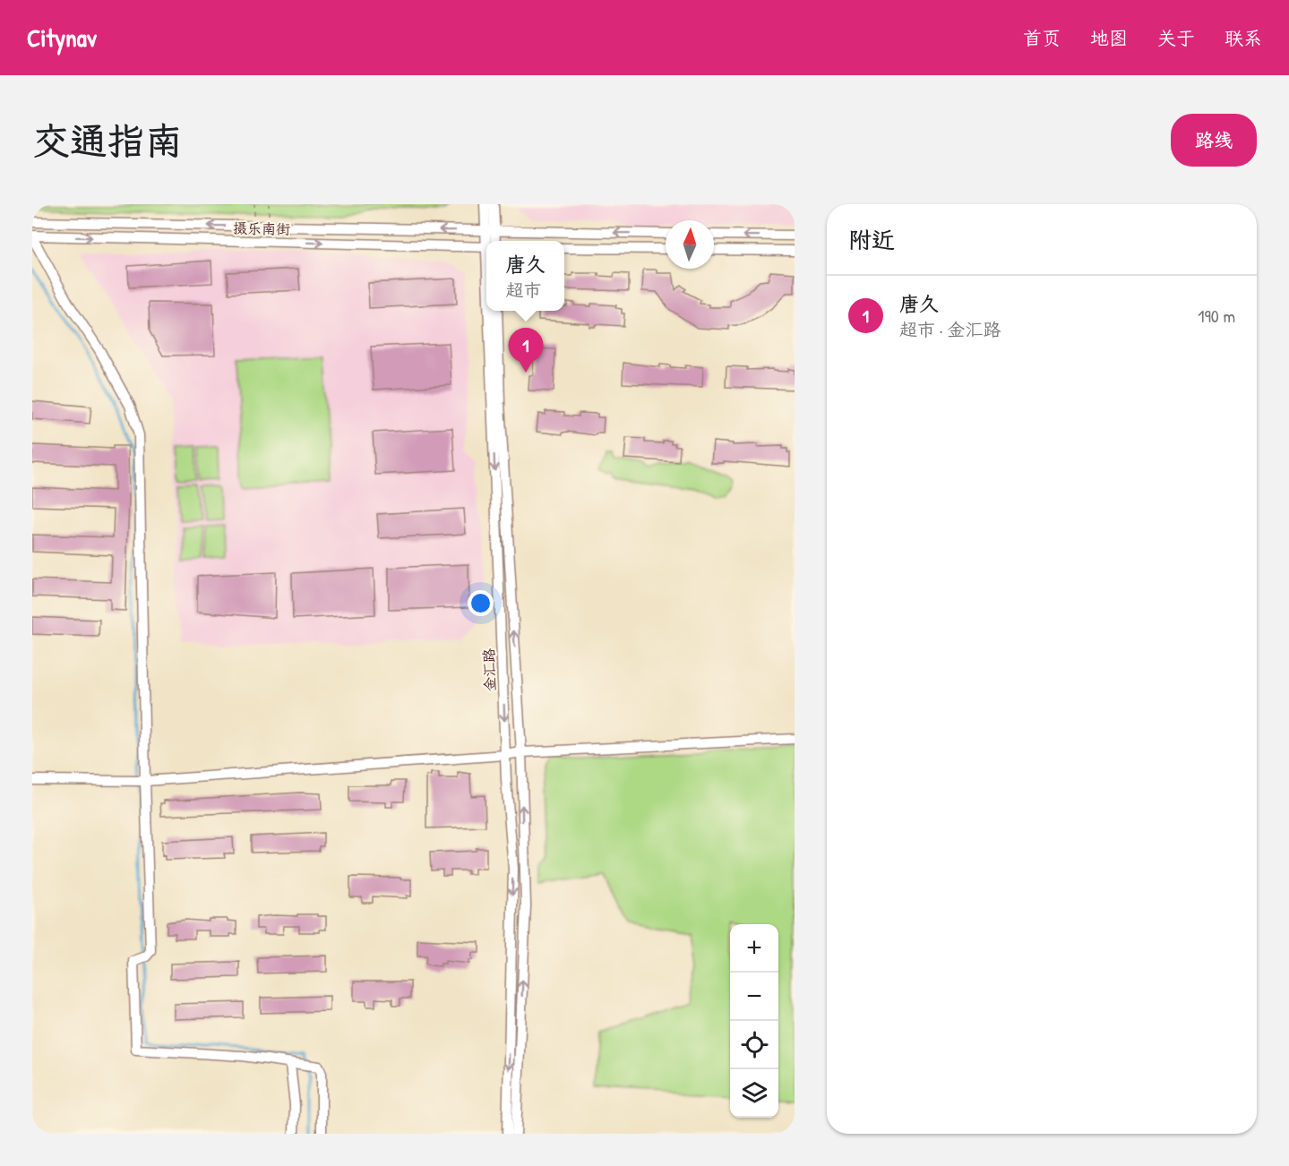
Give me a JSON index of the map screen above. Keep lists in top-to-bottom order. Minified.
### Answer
{"streets":{"street":["摄乐南街","金汇路"]},"crossings":[["摄乐南街","金汇路"]],"north":"top","page":{"header":"Citynav","nav":["首页","地图","关于","联系"],"buttons":"路线","title":"交通指南","heading":"附近","popup":["唐久","超市"],"list":[{"mark":"1","name":"唐久","note":"超市 · 金汇路","value":"190 m"}],"pins":"1","map_buttons":["+","−"]}}
